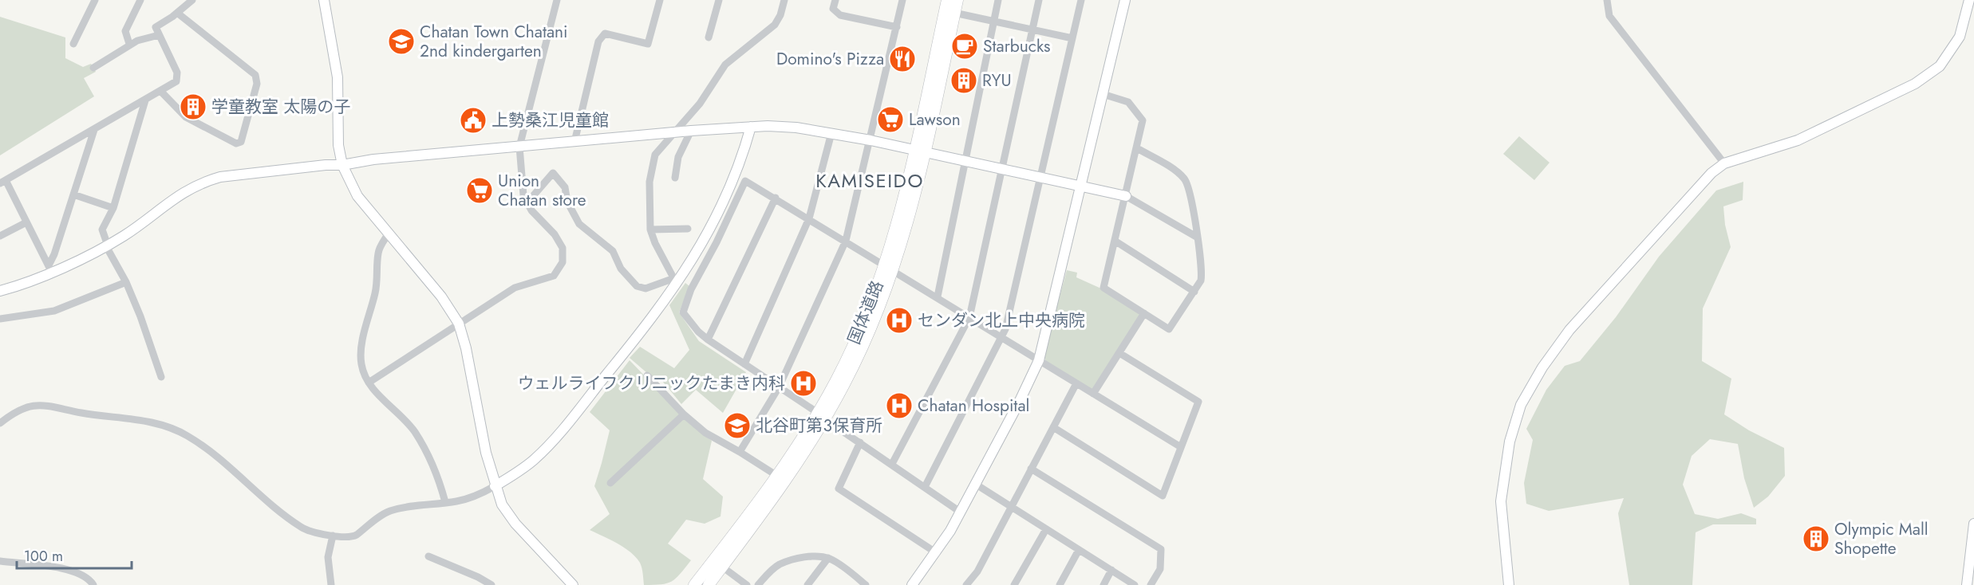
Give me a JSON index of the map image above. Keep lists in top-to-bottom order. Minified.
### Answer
{"streets":{"main road":["国体道路"]},"districts":["KAMISEIDO"],"places":{"school or university":["Chatan Town Chatani 2nd kindergarten","北谷町第３保育所"],"cafe":["Starbucks"],"restaurant":["Domino's Pizza"],"building":["RYU","学童教室 太陽の子","Olympic Mall Shopette"],"supermarket":["Lawson","Union Chatan store"],"public building":["上勢桑江児童館"],"hospital":["センダン北上中央病院","ウェルライフクリニックたまき内科","Chatan Hospital"]},"scale_bar":"100 m"}
